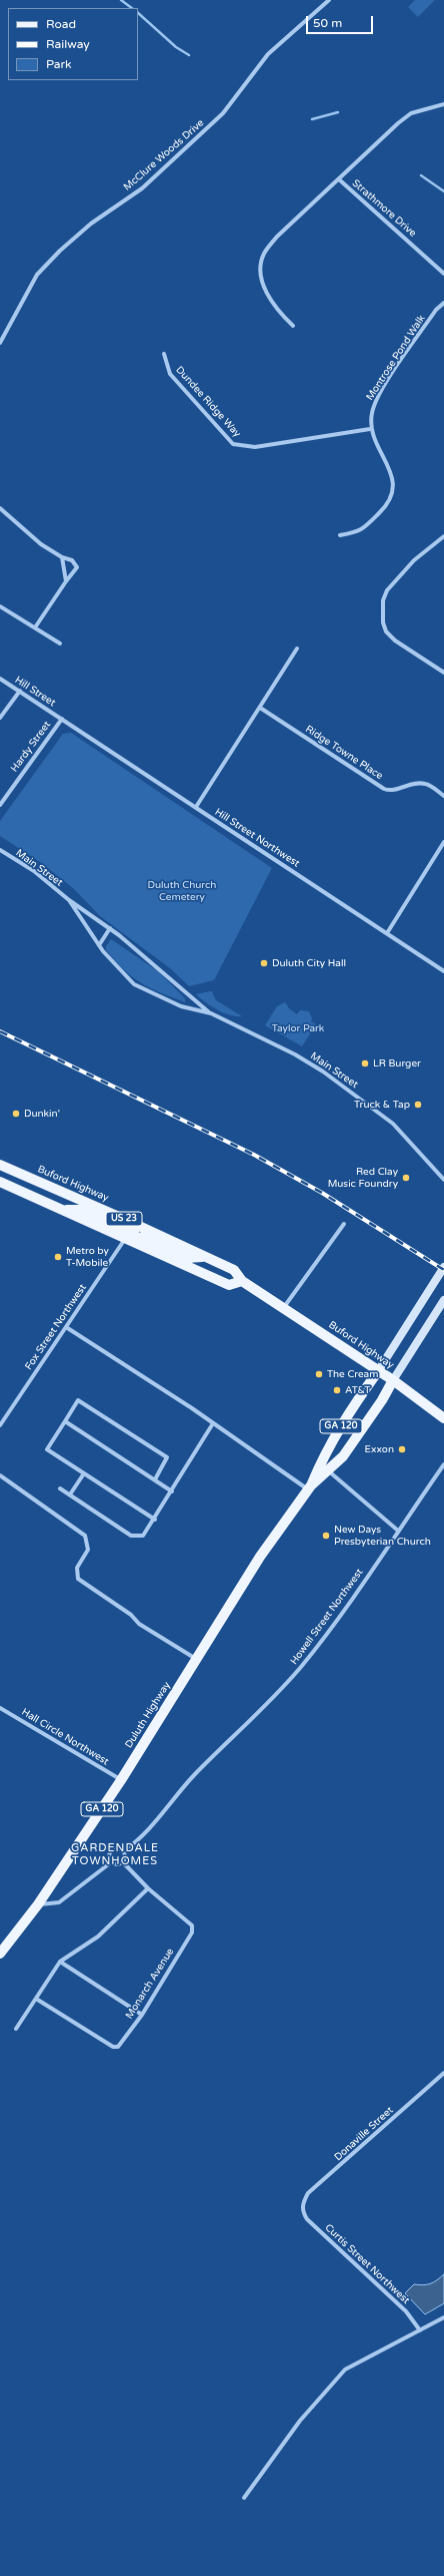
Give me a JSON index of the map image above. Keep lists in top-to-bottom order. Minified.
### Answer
{"streets":{"main road":["Buford Highway","US 23","GA 120","Duluth Highway"],"street":["McClure Woods Drive","Strathmore Drive","Montrose Pond Walk","Dundee Ridge Way","Hill Street","Hardy Street","Ridge Towne Place","Hill Street Northwest","Main Street","Fox Street Northwest","Howell Street Northwest","Hall Circle Northwest","Monarch Avenue","Donaville Street","Curtis Street Northwest"]},"crossings":[["Montrose Pond Walk","Dundee Ridge Way"],["Hill Street","Hardy Street"],["Hill Street","Hill Street Northwest"],["Hardy Street","Hill Street Northwest"],["Buford Highway","US 23"],["Buford Highway","Duluth Highway"],["US 23","Fox Street Northwest"],["Howell Street Northwest","Monarch Avenue"],["Duluth Highway","Hall Circle Northwest"],["Donaville Street","Curtis Street Northwest"]],"districts":["GARDENDALE TOWNHOMES"],"parks":["Duluth Church Cemetery","Taylor Park"],"places":["Duluth City Hall","LR Burger","Truck & Tap","Dunkin'","Red Clay Music Foundry","Metro by T-Mobile","The Cream","AT&T","Exxon","New Days Presbyterian Church"],"legend":["Road","Railway","Park"],"scale_bar":"50 m"}
